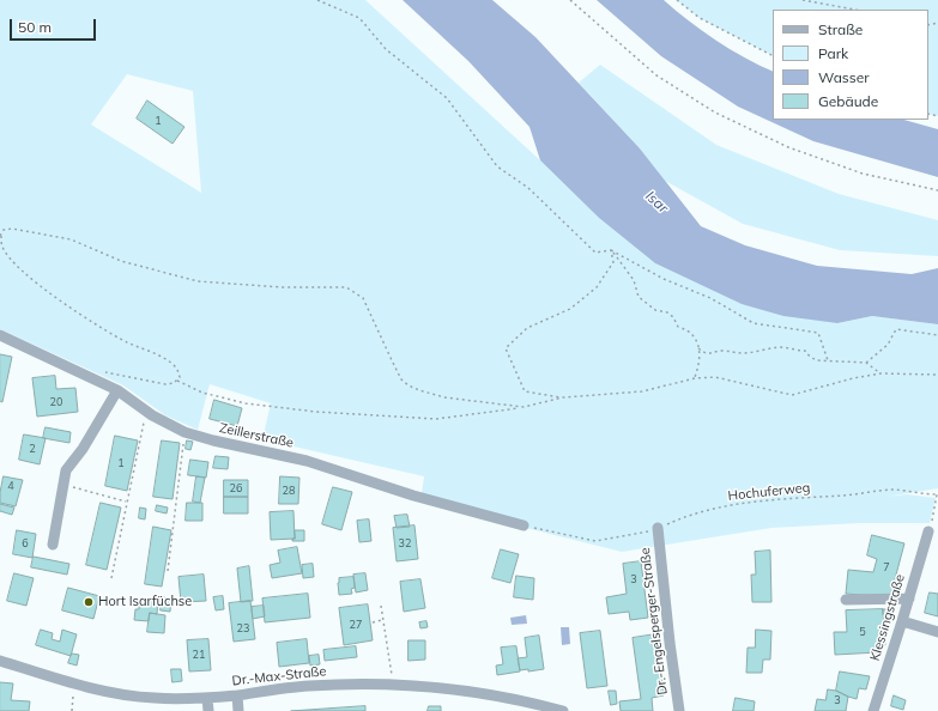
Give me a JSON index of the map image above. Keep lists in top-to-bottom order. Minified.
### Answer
{"streets":{"street":["Zeillerstraße","Klessingstraße","Dr.-Engelsperger-Straße","Dr.-Max-Straße"],"path":["Hochuferweg"]},"crossings":[["Zeillerstraße","Hochuferweg"],["Hochuferweg","Dr.-Engelsperger-Straße"]],"water":["Isar"],"places":["Hort Isarfüchse"],"house_numbers":["1","20","2","1","4","26","28","6","32","7","3","27","23","5","21","3"],"legend":["Straße","Park","Wasser","Gebäude"],"scale_bar":"50 m"}
